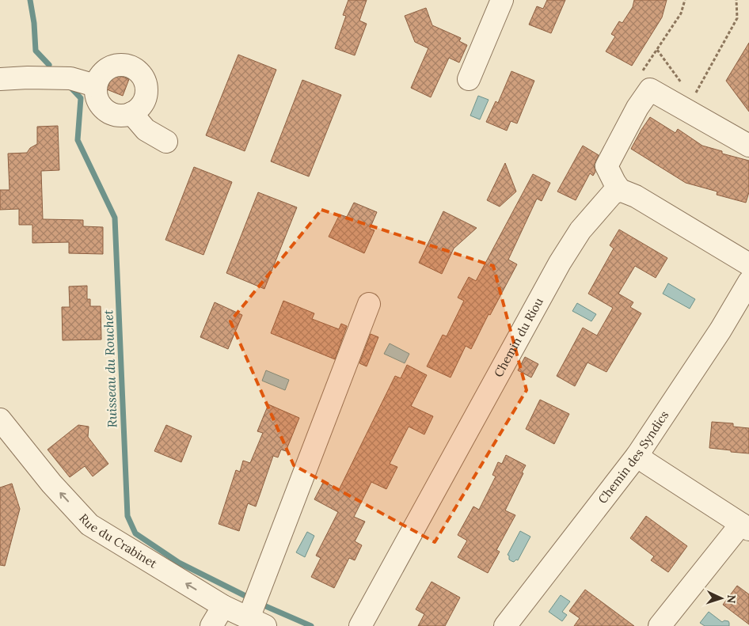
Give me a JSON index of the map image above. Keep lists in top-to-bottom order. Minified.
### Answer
{"streets":{"street":["Chemin du Riou","Chemin des Syndics","Rue du Crabinet"]},"one_way":["Rue du Crabinet"],"water":["Ruisseau du Rouchet"],"north":"right"}
